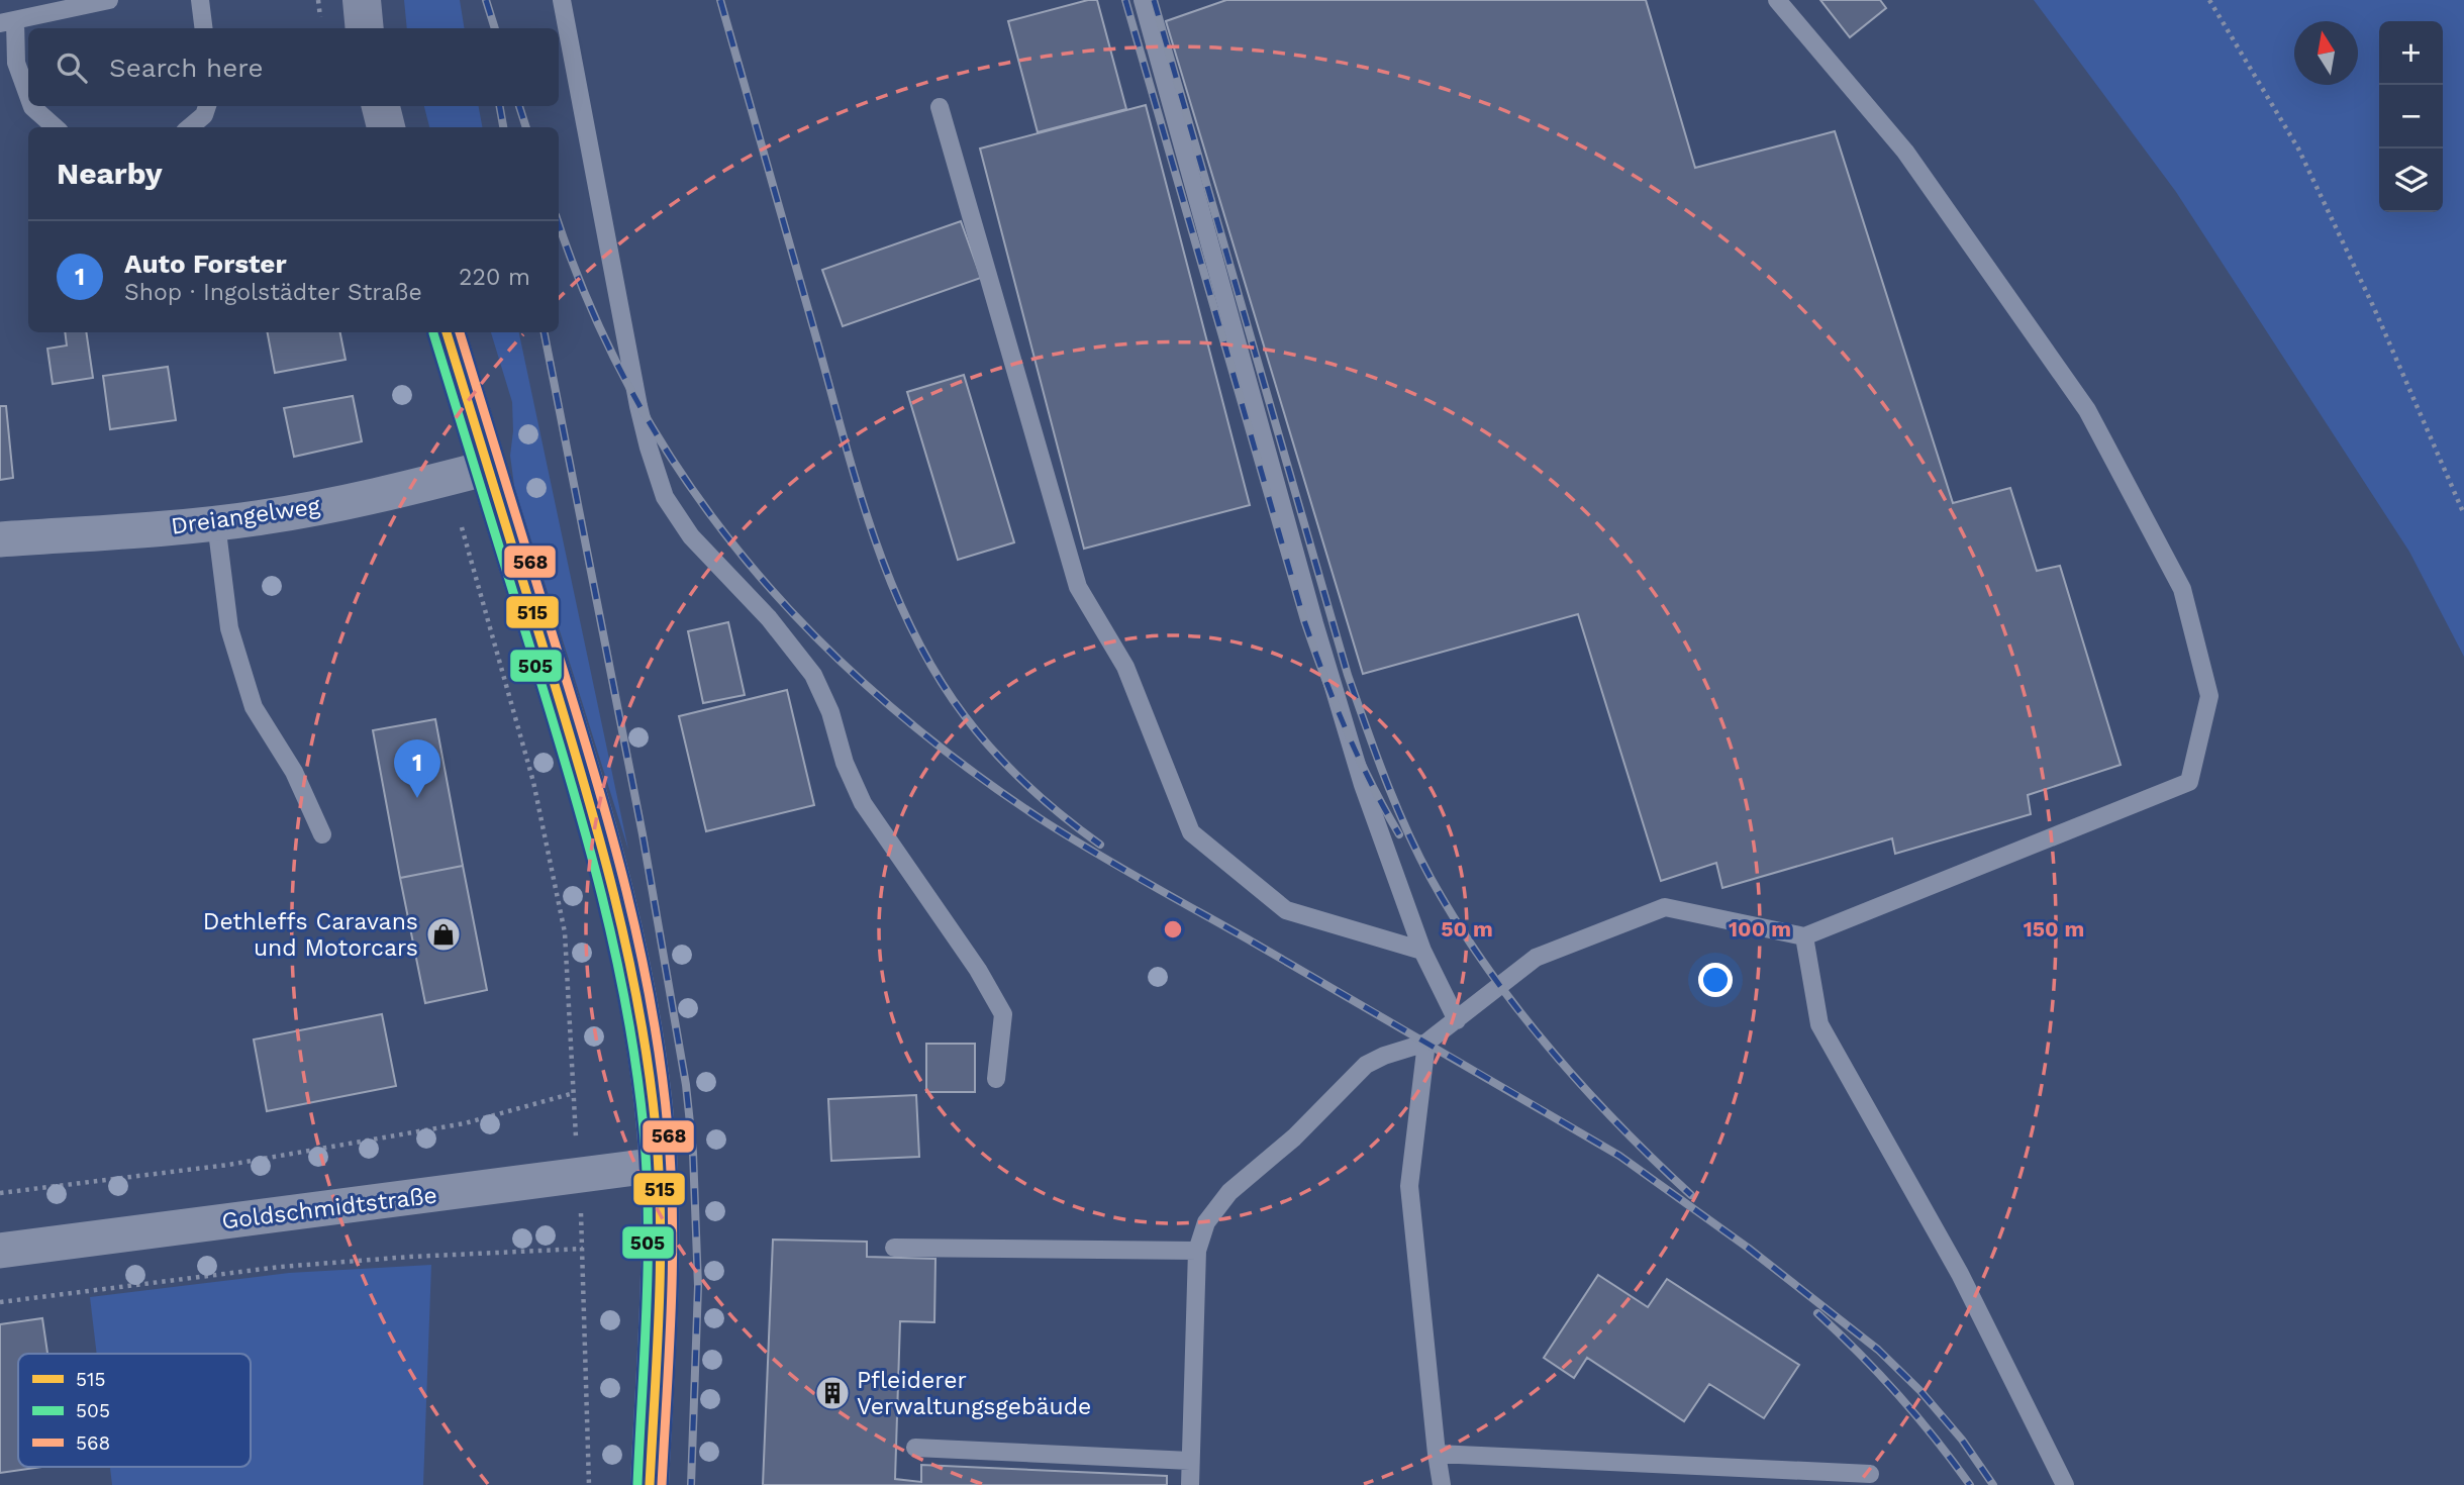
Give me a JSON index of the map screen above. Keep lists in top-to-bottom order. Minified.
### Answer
{"streets":{"street":["Dreiangelweg","Goldschmidtstraße"]},"places":{"shop":["Dethleffs Caravans und Motorcars"],"building":["Pfleiderer Verwaltungsgebäude"]},"lines":["transit line 515","transit line 568","transit line 505"],"legend":["515","505","568"],"north":"top","page":{"map_buttons":["+","−"],"search":"Search here","heading":"Nearby","list":[{"mark":"1","name":"Auto Forster","note":"Shop · Ingolstädter Straße","value":"220 m"}],"pins":"1"},"rings":["50 m","100 m","150 m"]}
